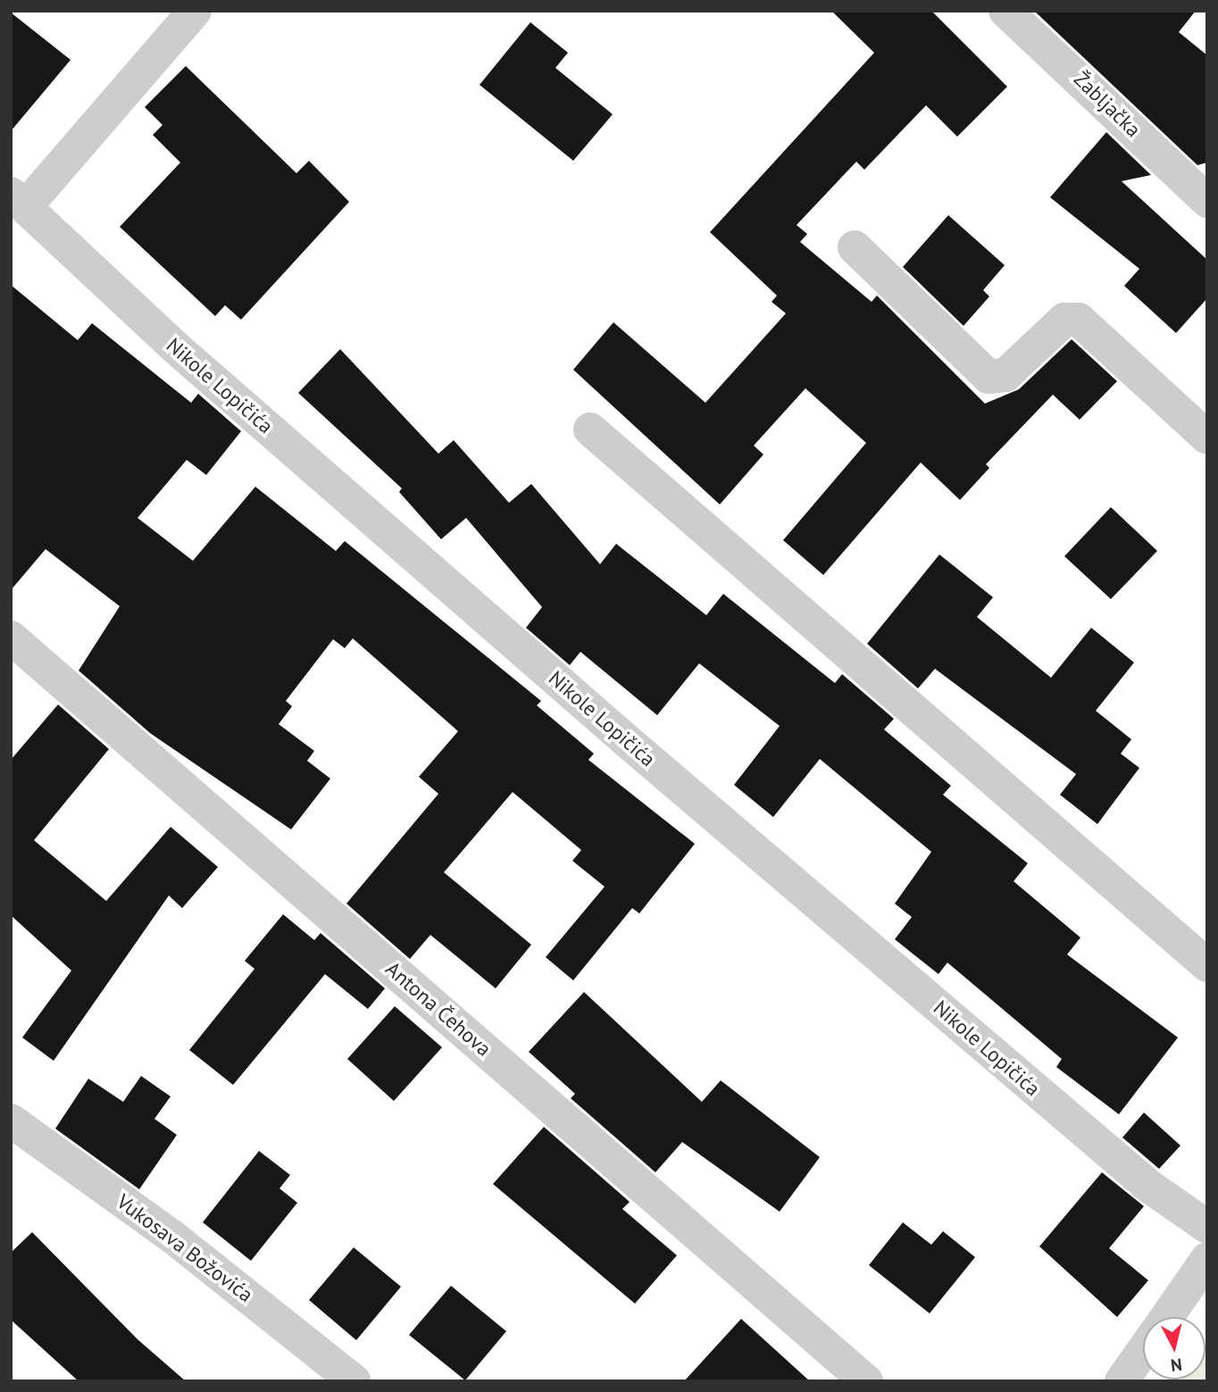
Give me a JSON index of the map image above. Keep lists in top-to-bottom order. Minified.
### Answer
{"streets":{"street":["Žabljačka","Nikole Lopičića","Antona Čehova","Vukosava Božovića"]},"north":"bottom"}
